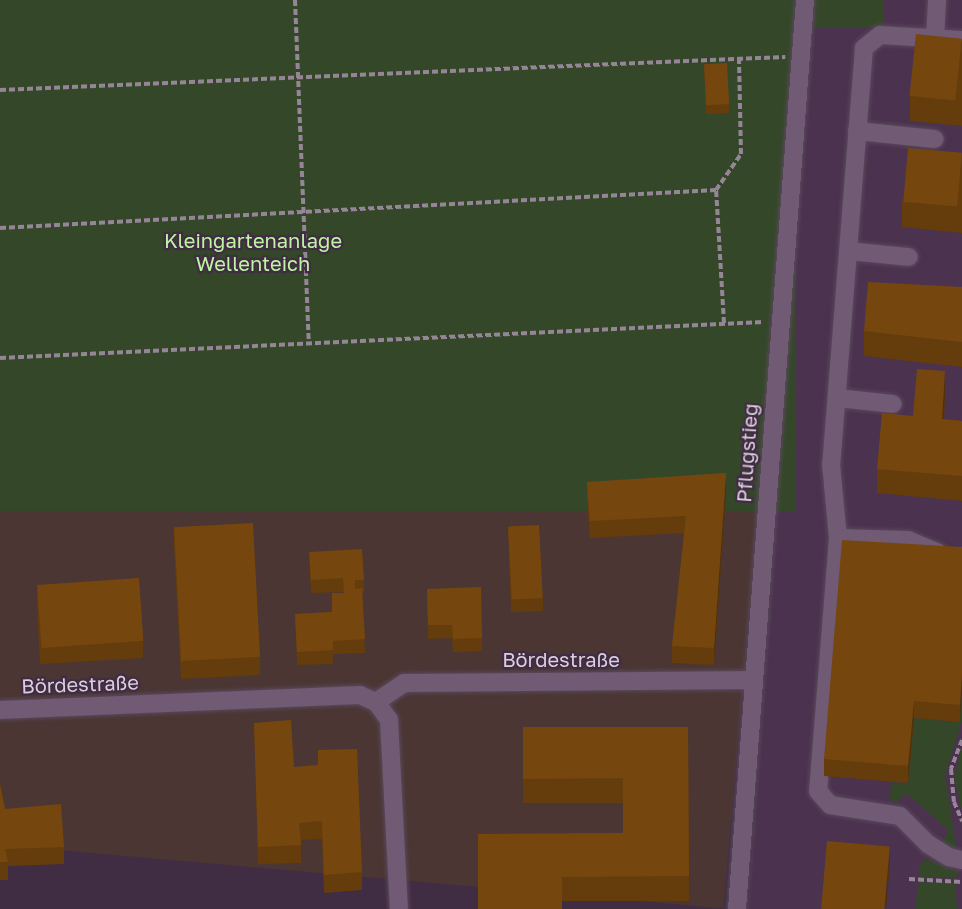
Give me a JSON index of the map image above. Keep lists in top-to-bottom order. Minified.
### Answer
{"streets":{"street":["Pflugstieg","Bördestraße"]},"crossings":[["Pflugstieg","Bördestraße"]],"parks":["Kleingartenanlage Wellenteich"]}
